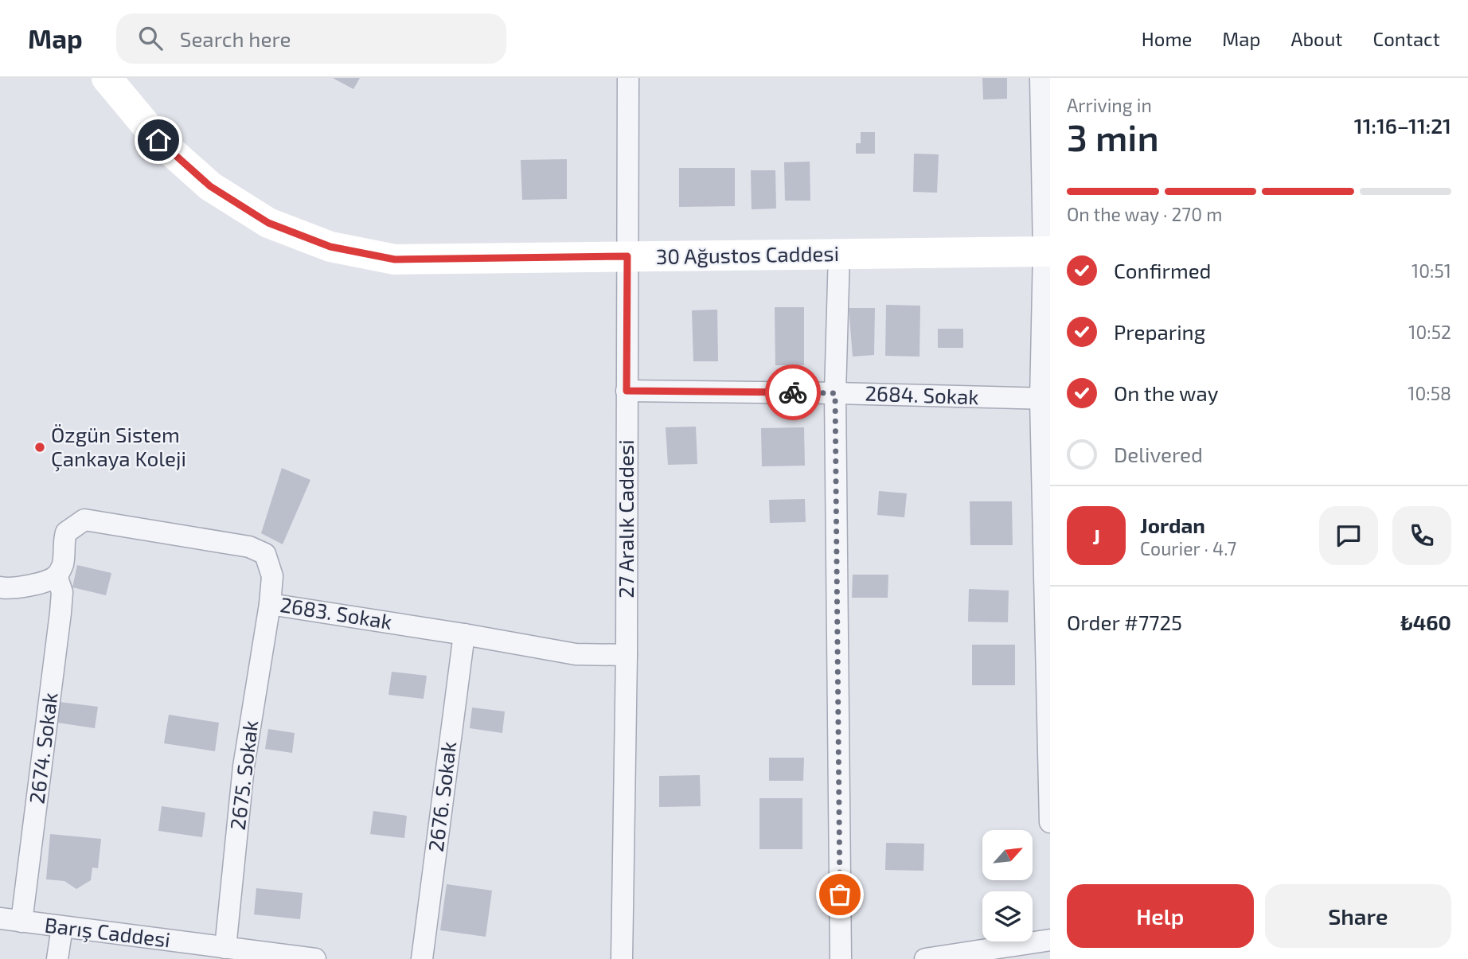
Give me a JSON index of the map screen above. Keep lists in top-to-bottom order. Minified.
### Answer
{"streets":{"street":["30 Ağustos Caddesi","2684. Sokak","27 Aralık Caddesi","2683. Sokak","2674. Sokak","2675. Sokak","2676. Sokak","Barış Caddesi"]},"crossings":[["30 Ağustos Caddesi","27 Aralık Caddesi"],["2684. Sokak","27 Aralık Caddesi"],["27 Aralık Caddesi","2683. Sokak"],["2683. Sokak","2674. Sokak"],["2683. Sokak","2675. Sokak"],["2683. Sokak","2676. Sokak"],["2674. Sokak","Barış Caddesi"],["2675. Sokak","Barış Caddesi"]],"places":["Özgün Sistem Çankaya Koleji"],"north":"top right","page":{"header":"Map","search":"Search here","nav":["Home","Map","About","Contact"],"heading":["3 min","Arriving in","11:16–11:21"],"panel":["Jordan","Courier · 4.7","Order #7725","₺460"],"bar":"On the way · 270 m","list":[["Confirmed","10:51"],["Preparing","10:52"],["On the way","10:58"],"Delivered"],"round":"J","buttons":["Help","Share"]}}
